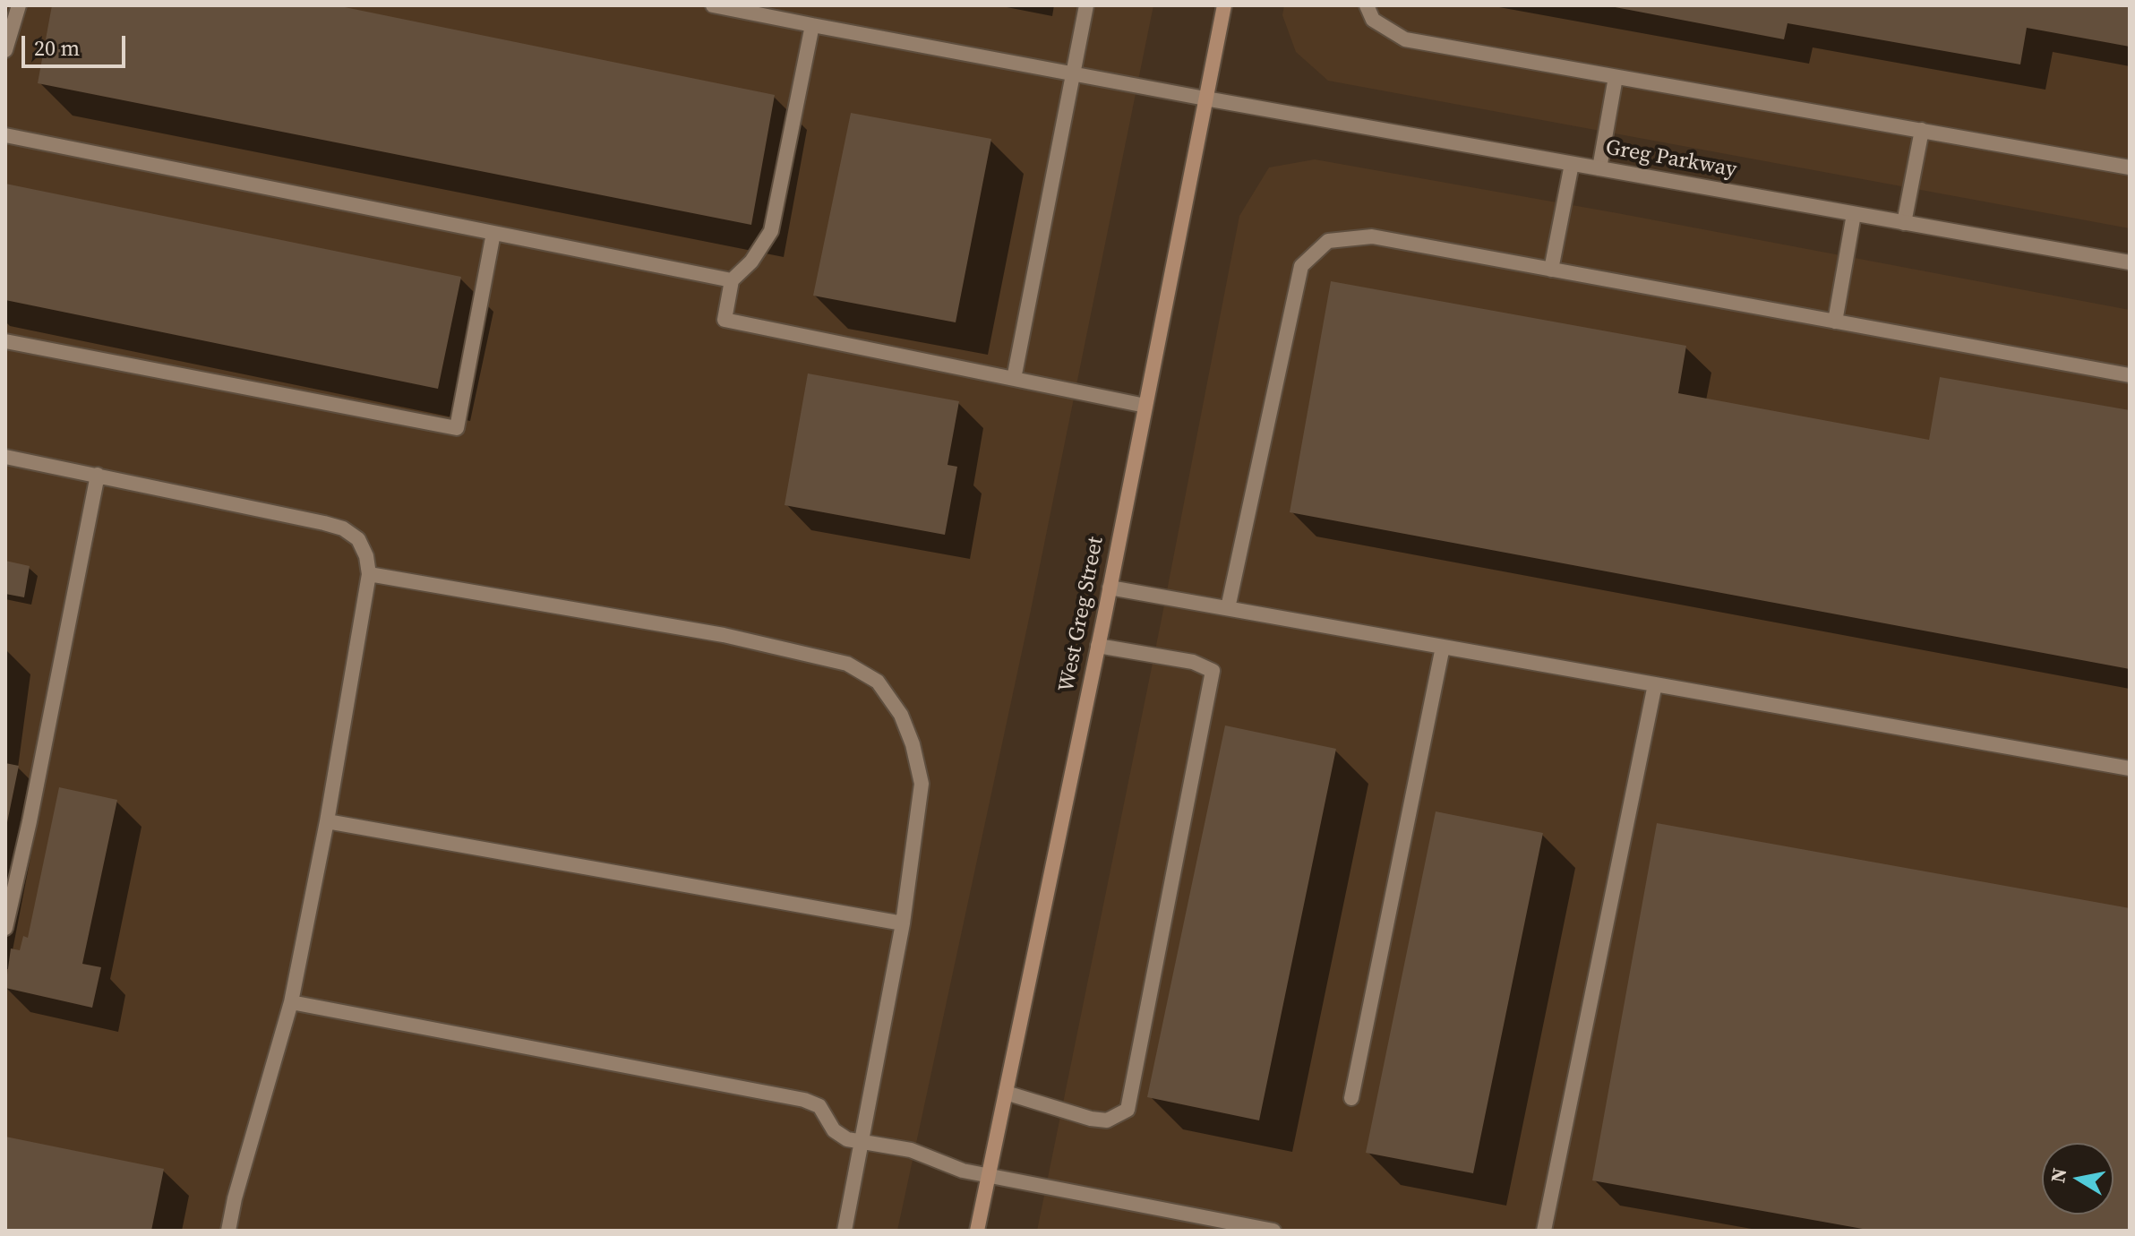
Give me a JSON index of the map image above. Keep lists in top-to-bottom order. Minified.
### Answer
{"streets":{"main road":["West Greg Street"],"street":["Greg Parkway"]},"crossings":[["Greg Parkway","West Greg Street"]],"scale_bar":"20 m","north":"left"}
